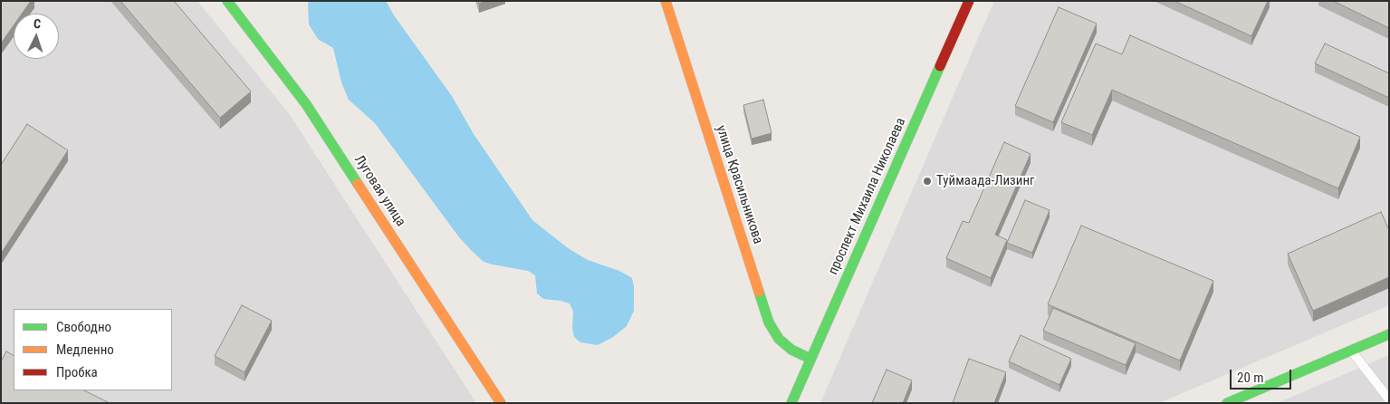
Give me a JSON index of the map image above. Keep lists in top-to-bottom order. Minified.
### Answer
{"streets":{"main road":["улица Красильникова","Луговая улица","проспект Михаила Николаева"]},"crossings":[["улица Красильникова","проспект Михаила Николаева"]],"places":["Туймаада-Лизинг"],"legend":["Свободно","Медленно","Пробка"],"scale_bar":"20 m","north":"top"}
